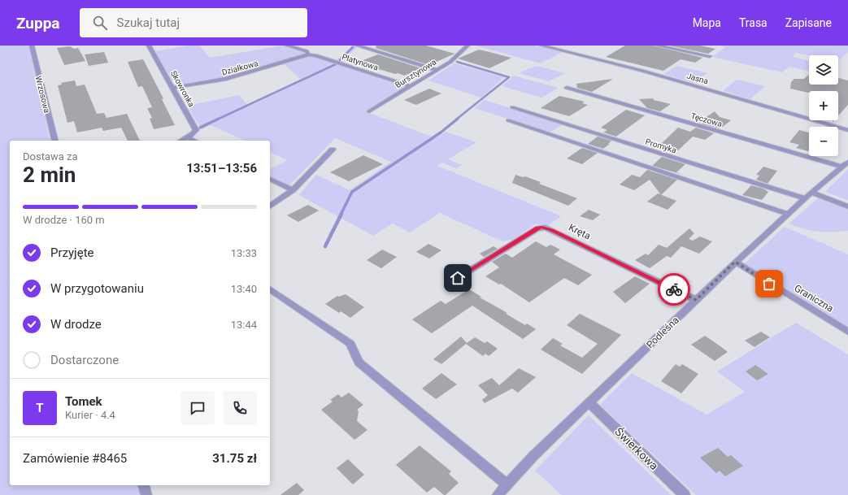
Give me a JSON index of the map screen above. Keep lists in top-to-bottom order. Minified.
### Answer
{"streets":{"street":["Platynowa","Działkowa","Bursztynowa","Jasna","Skowronka","Wrzosowa","Tęczowa","Promyka","Kręta","Graniczna","Podleśna","Świerkowa"]},"crossings":[["Platynowa","Działkowa"],["Platynowa","Bursztynowa"],["Działkowa","Skowronka"],["Tęczowa","Podleśna"],["Promyka","Podleśna"],["Kręta","Podleśna"],["Graniczna","Podleśna"],["Podleśna","Świerkowa"]],"page":{"header":"Zuppa","search":"Szukaj tutaj","nav":["Mapa","Trasa","Zapisane"],"map_buttons":["+","−"],"heading":["2 min","Dostawa za","13:51–13:56"],"panel":["Tomek","Kurier · 4.4","Zamówienie #8465","31.75 zł"],"bar":"W drodze · 160 m","list":[["Przyjęte","13:33"],["W przygotowaniu","13:40"],["W drodze","13:44"],"Dostarczone"],"round":"T"}}
